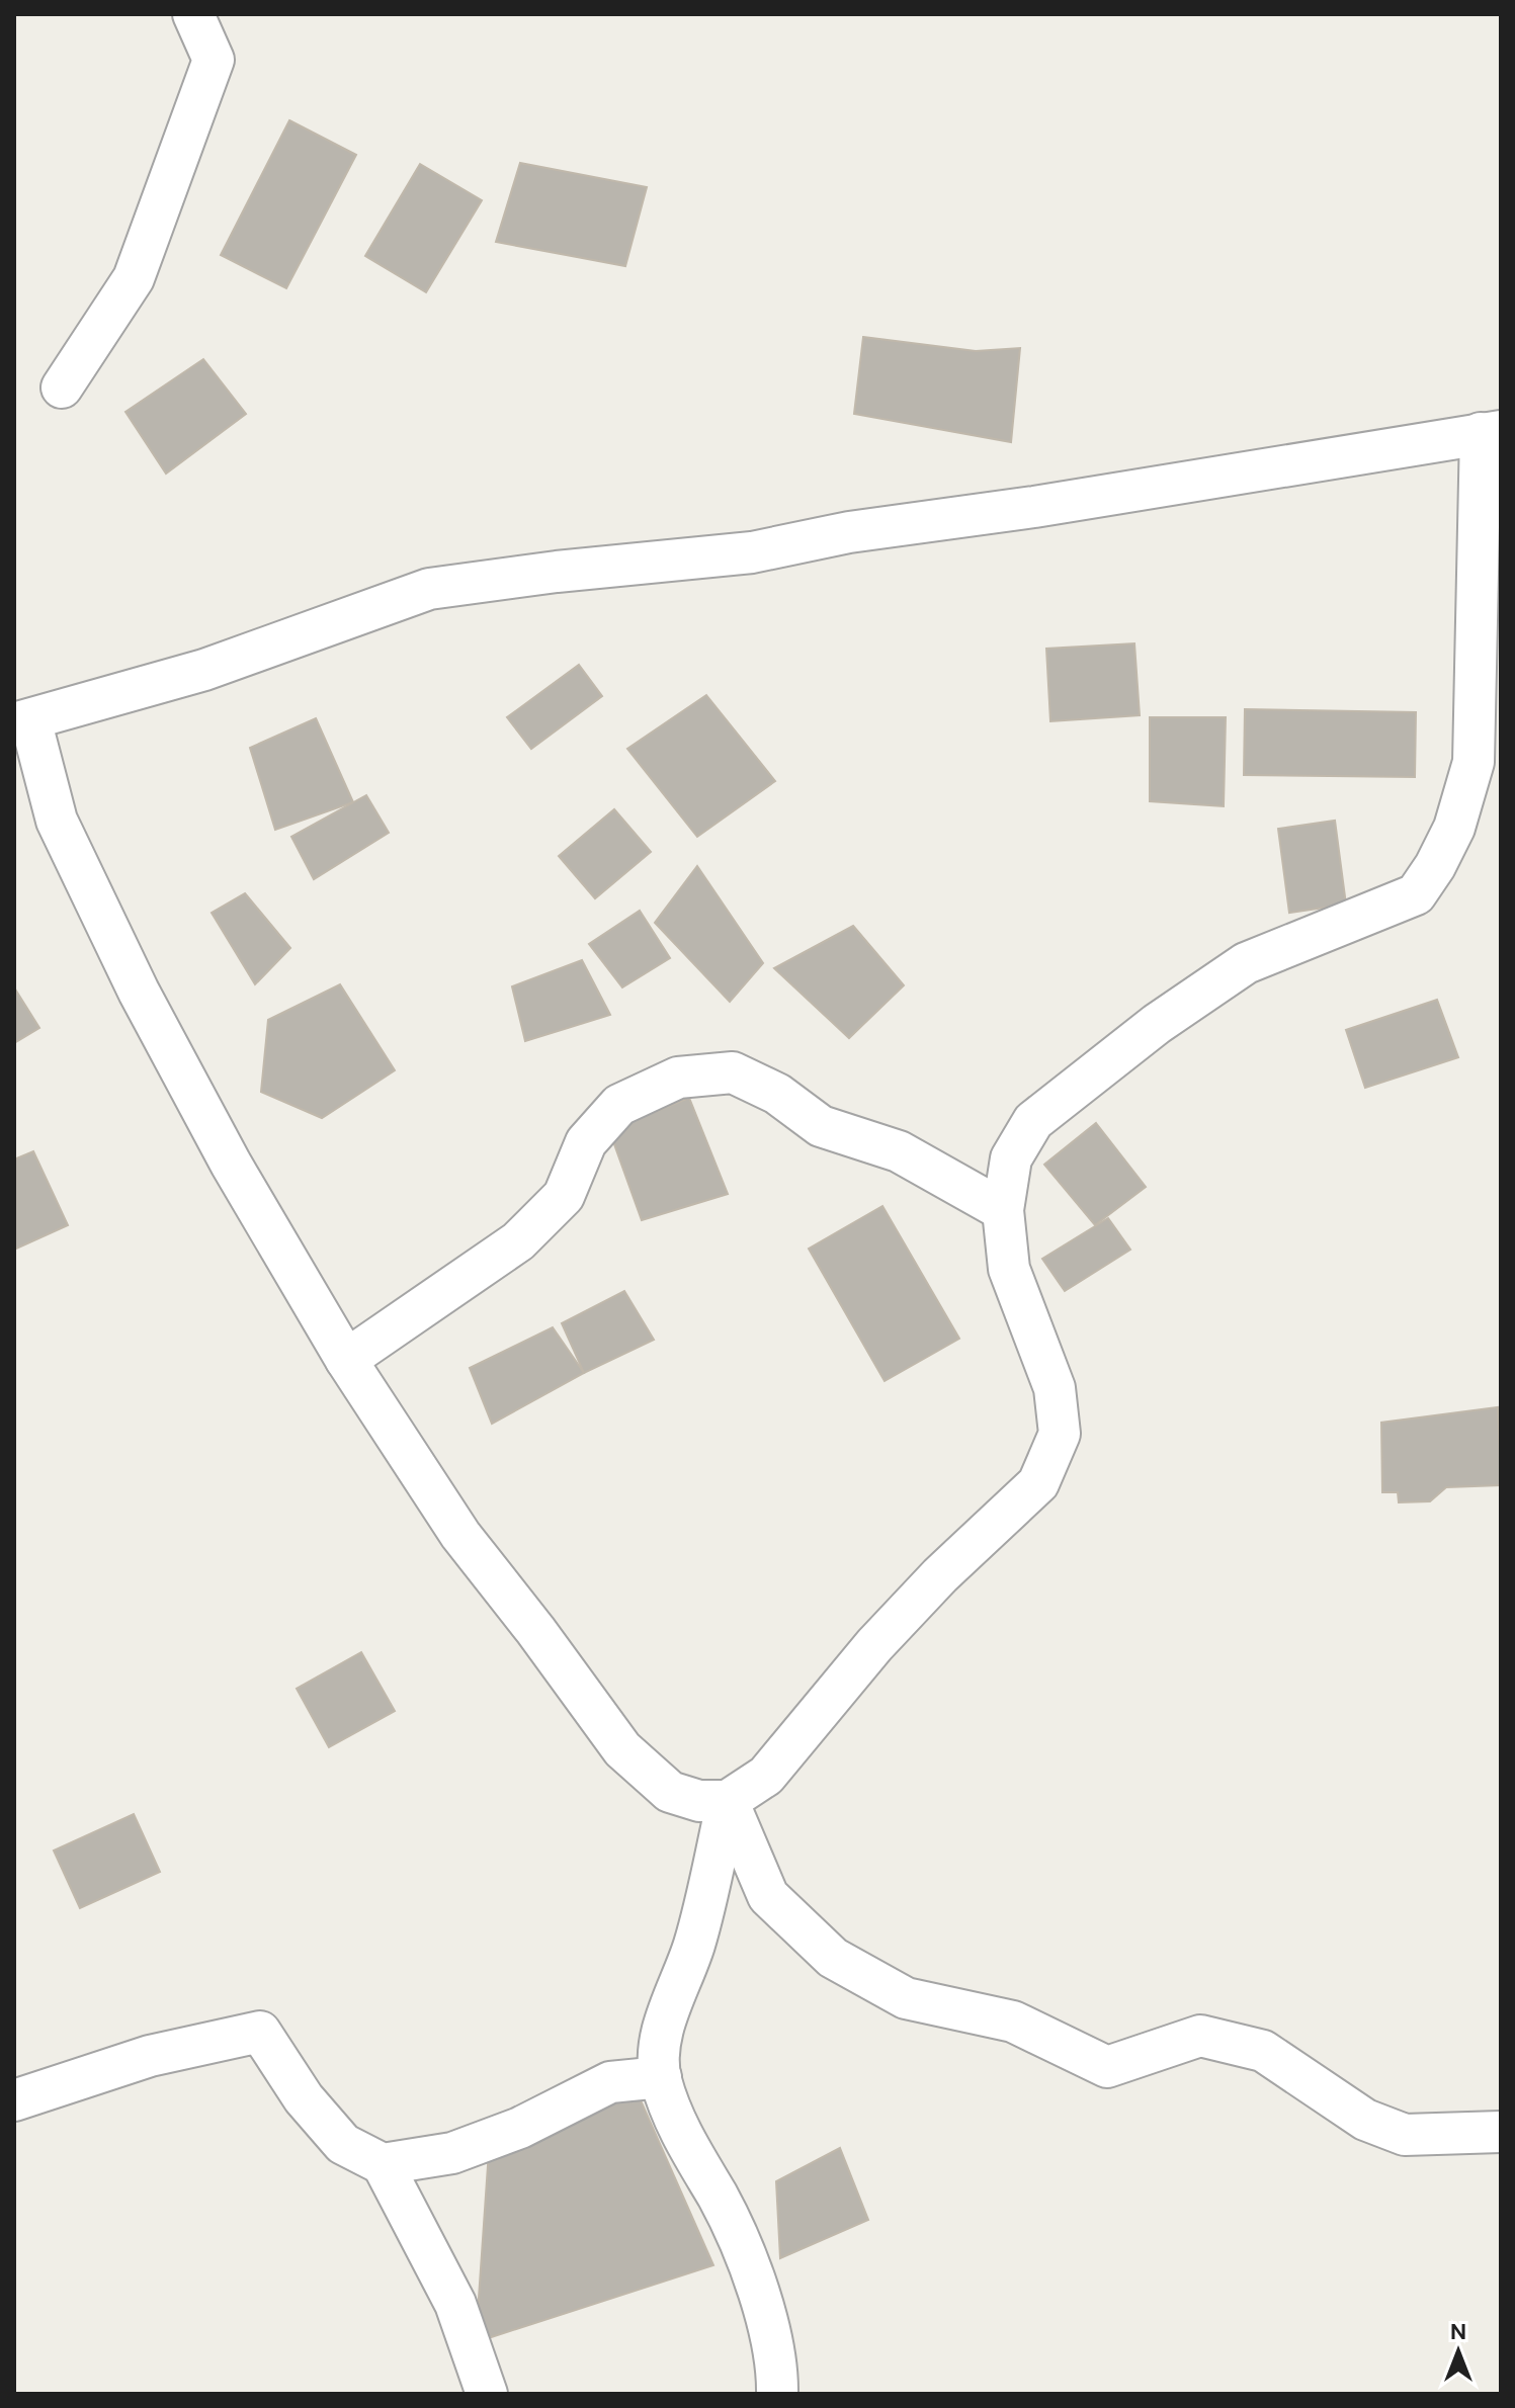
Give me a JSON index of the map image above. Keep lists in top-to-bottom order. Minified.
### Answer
{"north":"top"}
